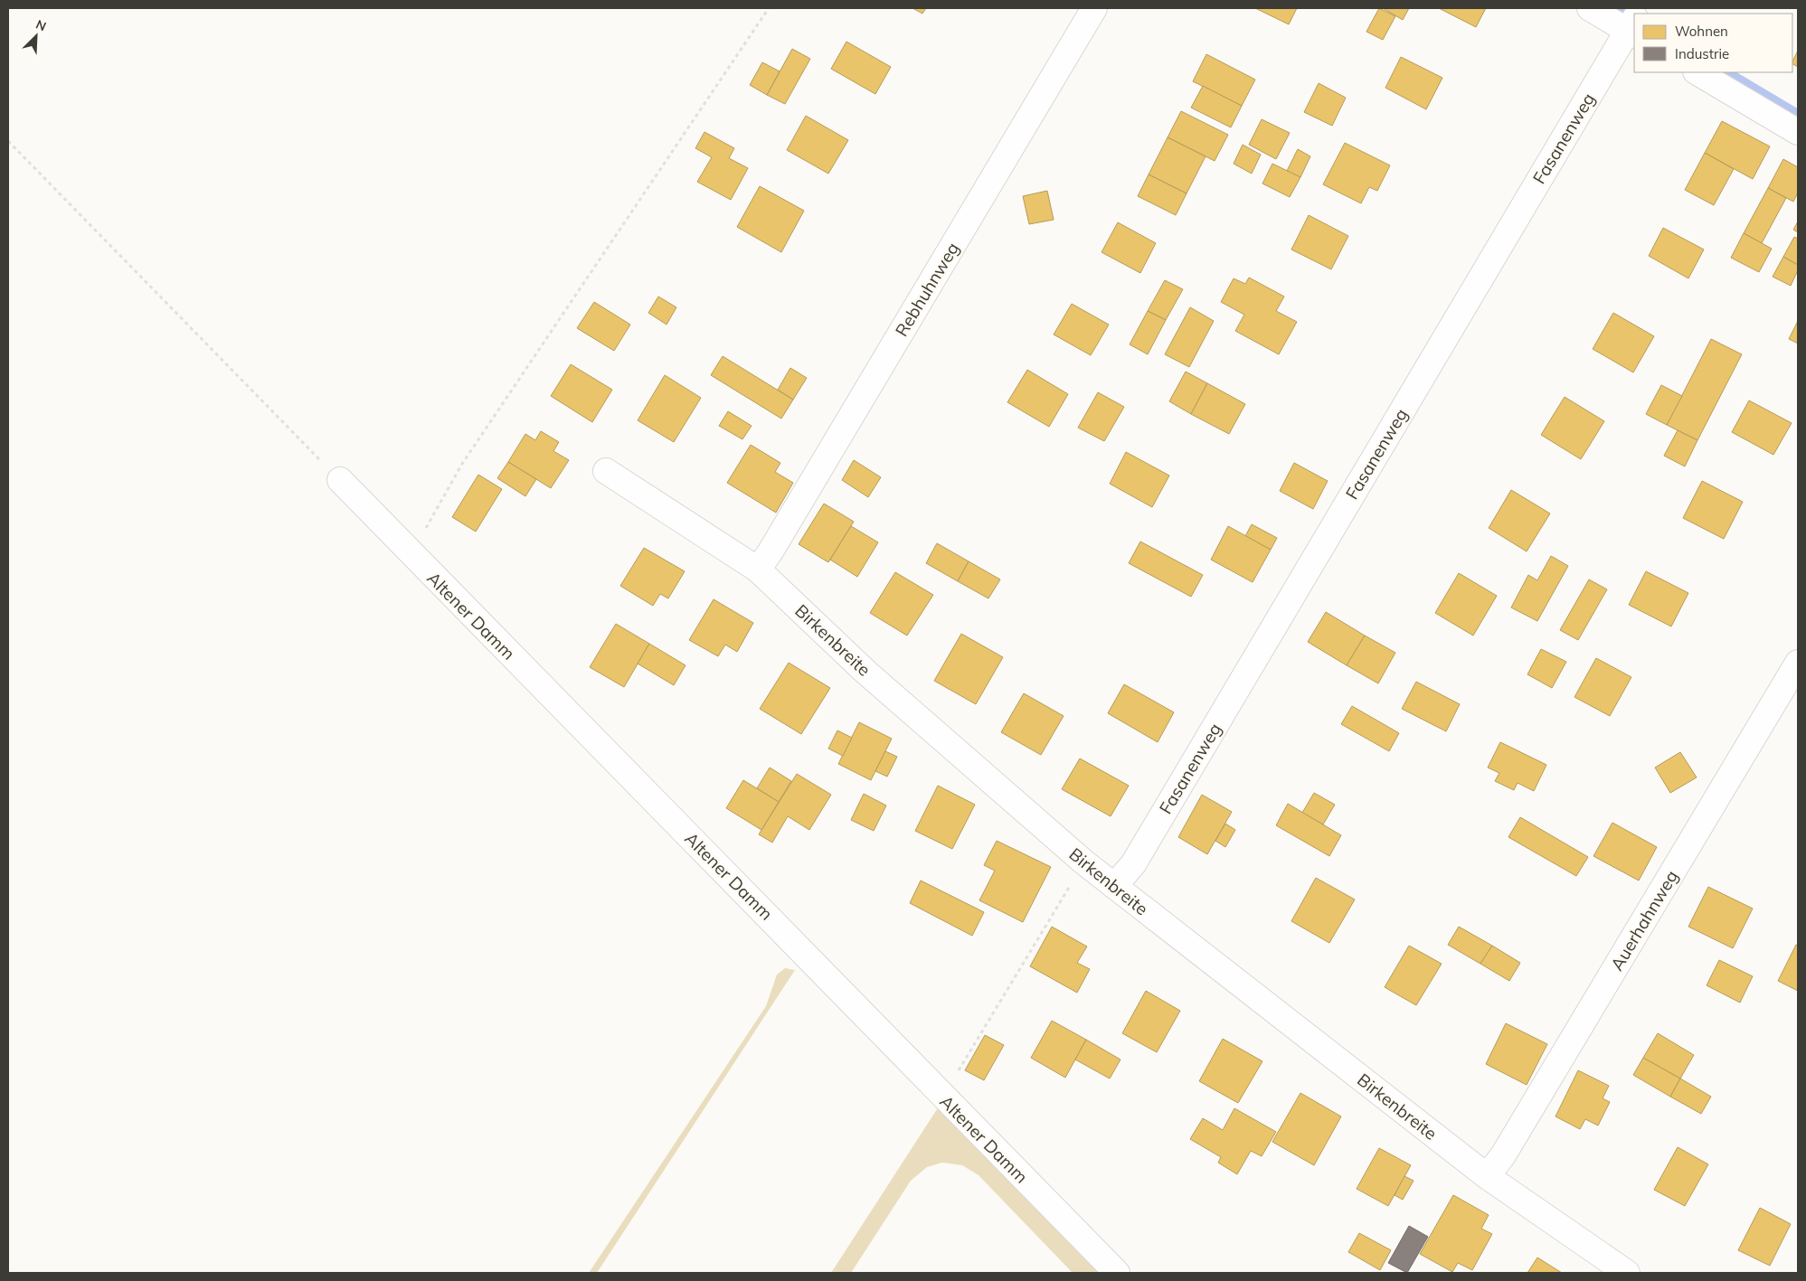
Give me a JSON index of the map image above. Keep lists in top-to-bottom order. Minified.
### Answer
{"streets":{"street":["Fasanenweg","Rebhuhnweg","Altener Damm","Birkenbreite","Auerhahnweg"]},"crossings":[["Fasanenweg","Birkenbreite"],["Rebhuhnweg","Birkenbreite"],["Birkenbreite","Auerhahnweg"]],"legend":["Wohnen","Industrie"],"north":"top right"}
